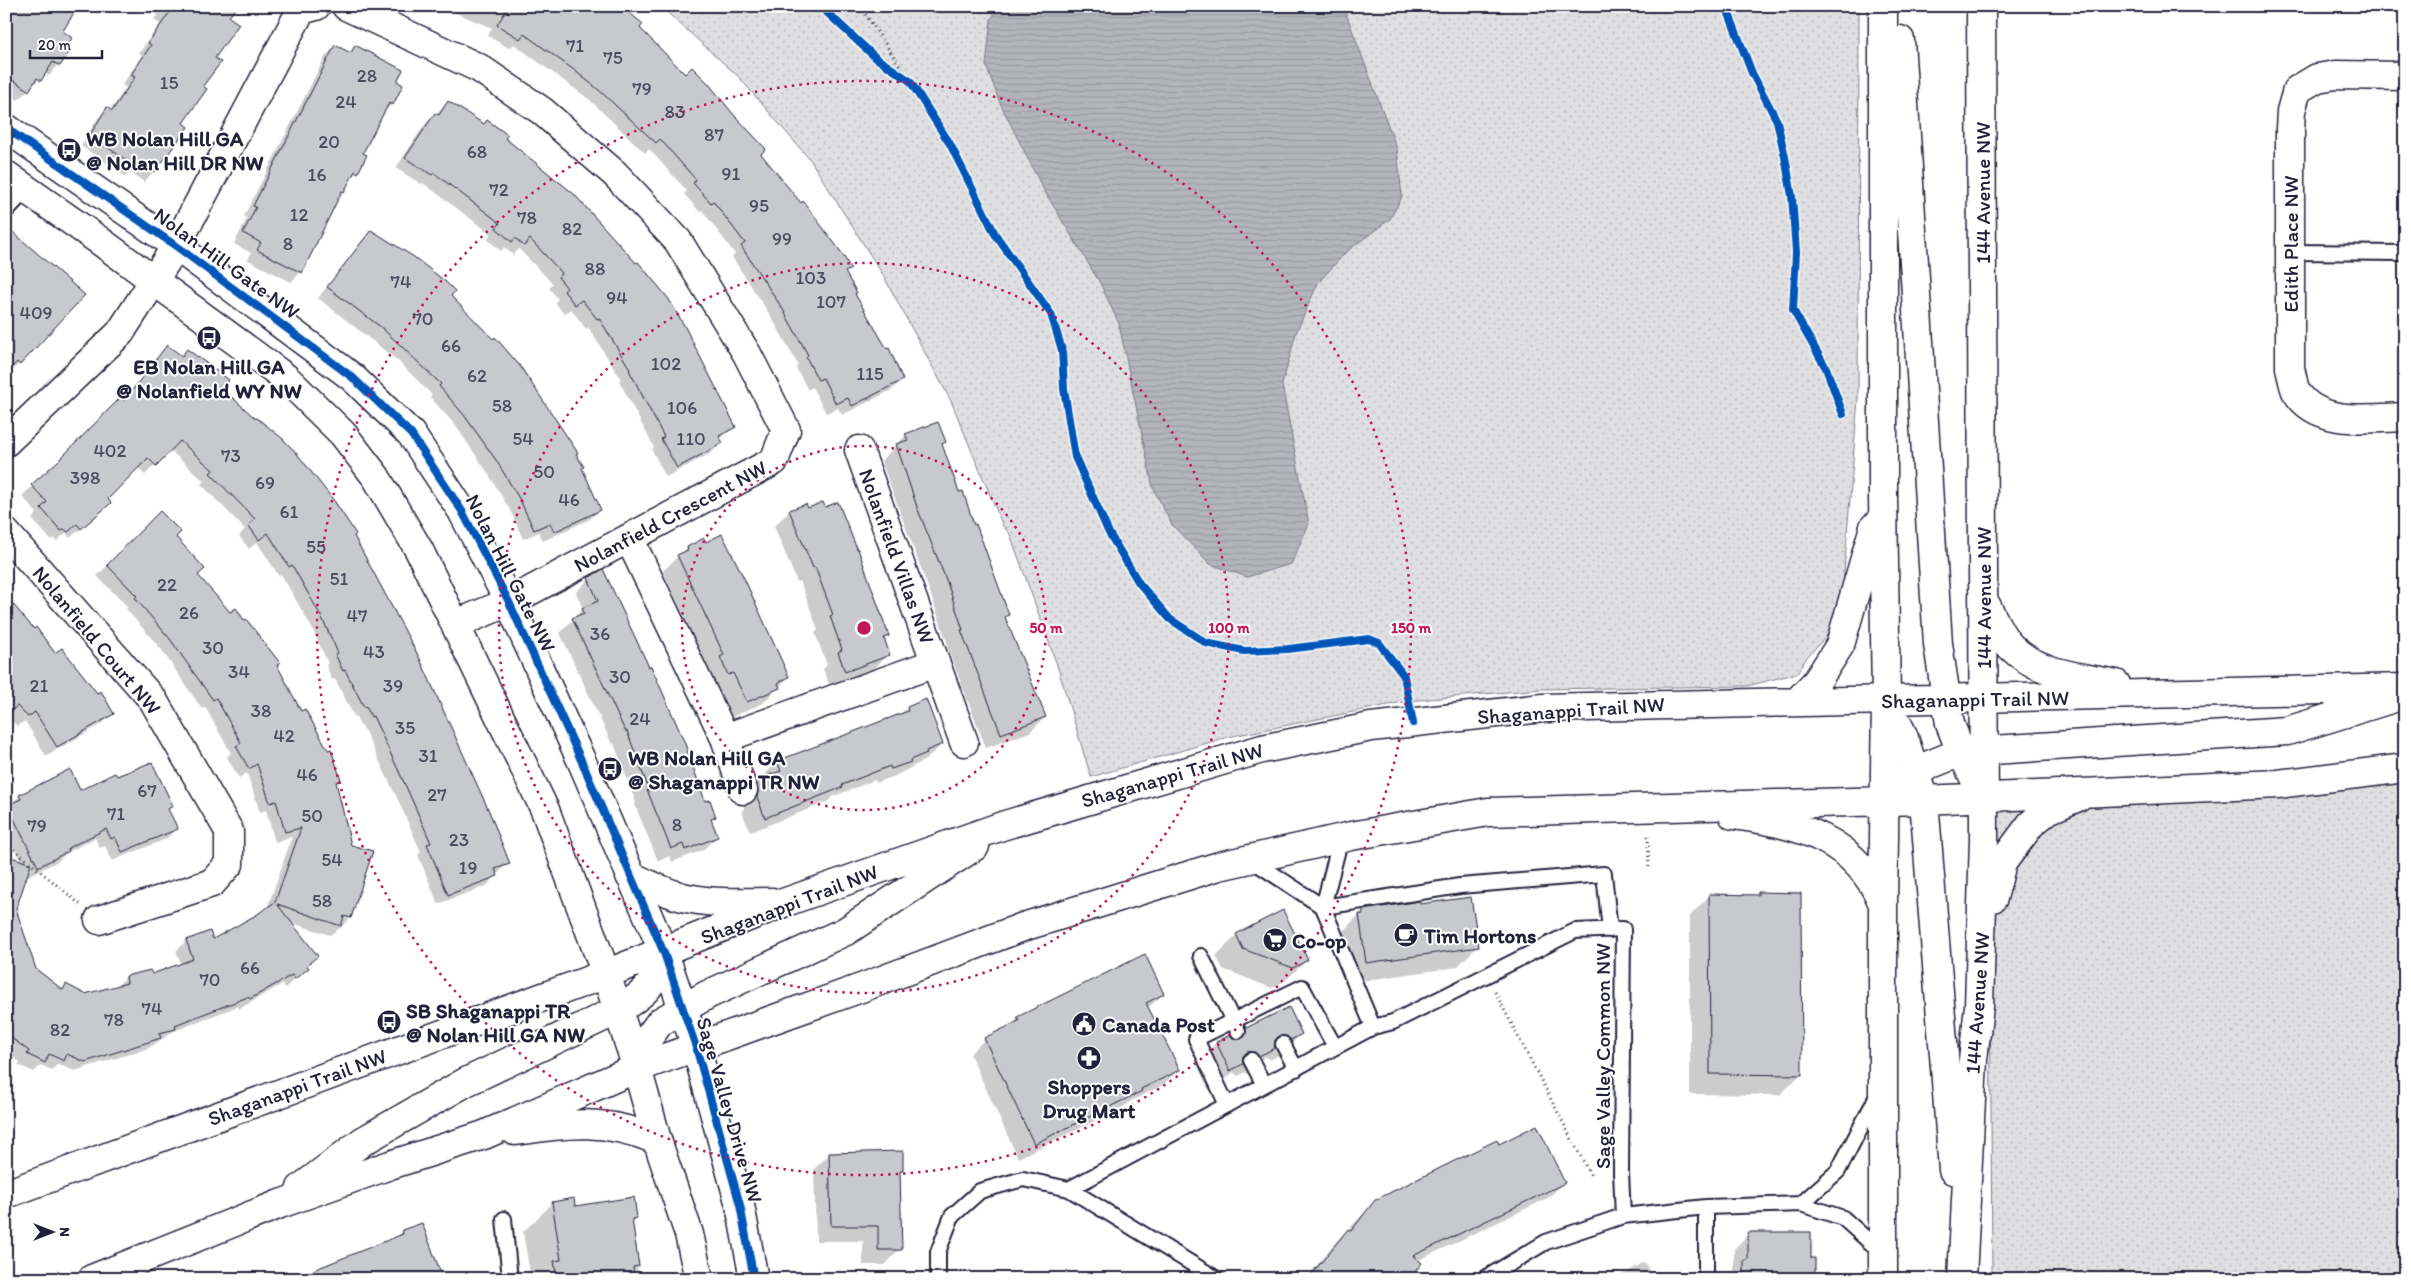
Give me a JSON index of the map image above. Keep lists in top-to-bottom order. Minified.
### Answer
{"streets":{"main road":["144 Avenue NW","Edith Place NW","Nolan Hill Gate NW","Nolanfield Crescent NW","Nolanfield Villas NW","Nolanfield Court NW","Shaganappi Trail NW","Sage Valley Drive NW"],"lane":["Sage Valley Common NW"]},"crossings":[["144 Avenue NW","Shaganappi Trail NW"],["Nolan Hill Gate NW","Nolanfield Crescent NW"],["Nolan Hill Gate NW","Shaganappi Trail NW"],["Nolan Hill Gate NW","Sage Valley Drive NW"],["Shaganappi Trail NW","Sage Valley Drive NW"]],"places":{"bus stop":["WB Nolan Hill GA @ Nolan Hill DR NW","EB Nolan Hill GA @ Nolanfield WY NW","WB Nolan Hill GA @ Shaganappi TR NW","SB Shaganappi TR @ Nolan Hill GA NW"],"cafe":["Tim Hortons"],"supermarket":["Co-op"],"public building":["Canada Post"],"pharmacy":["Shoppers Drug Mart"]},"house_numbers":["71","75","28","15","79","24","83","87","20","68","91","16","72","95","12","78","82","99","8","88","103","74","94","107","409","70","66","102","115","62","58","106","54","110","402","73","50","398","69","46","61","55","51","22","26","47","36","30","43","34","30","21","39","38","24","35","42","31","46","67","27","71","50","8","79","23","54","19","58","66","70","74","78","82"],"scale_bar":"20 m","north":"right","rings":["50 m","100 m","150 m"]}
